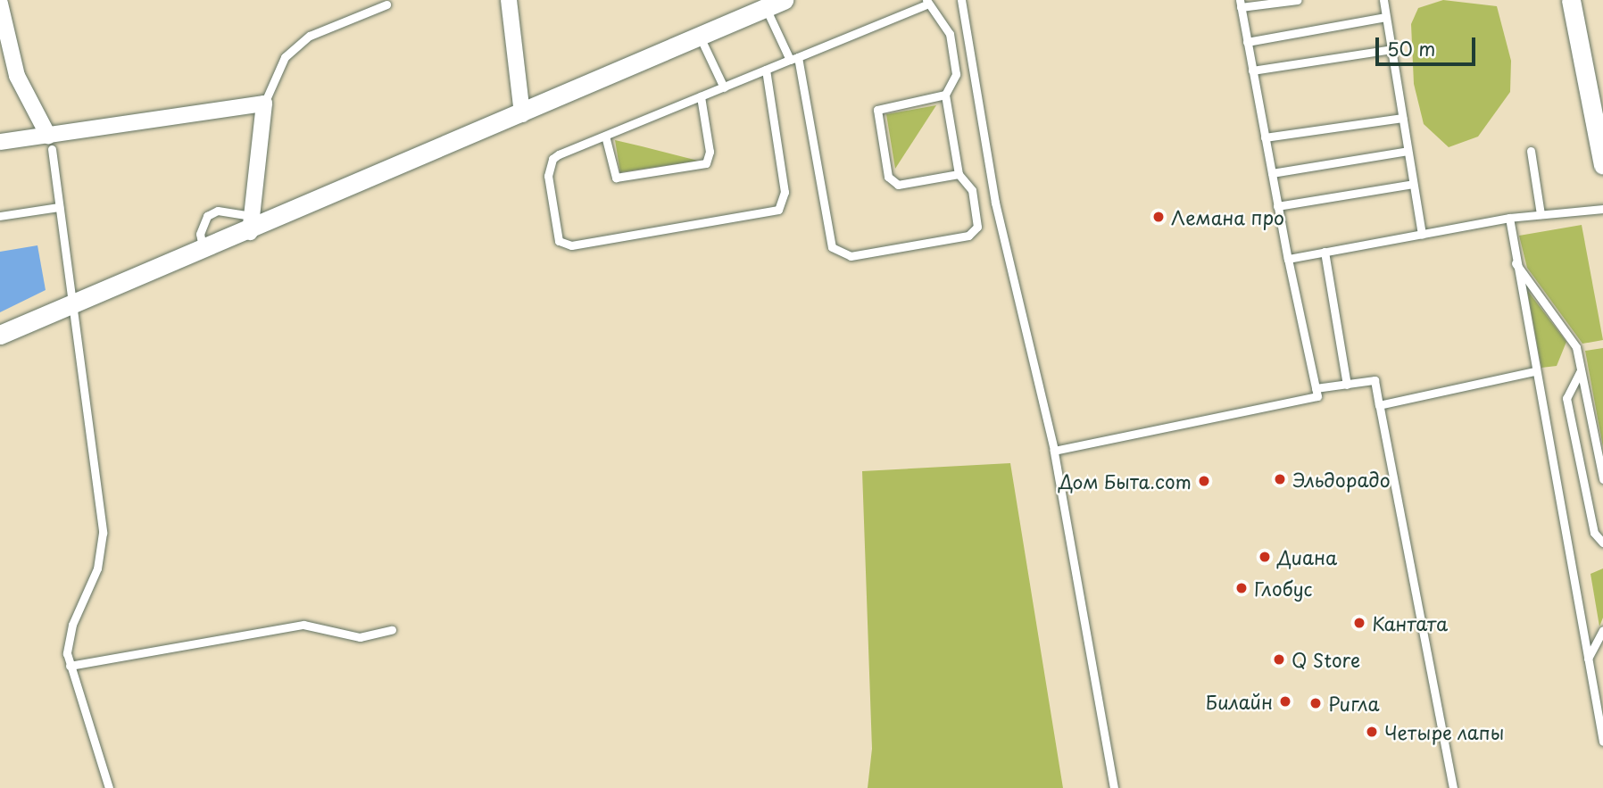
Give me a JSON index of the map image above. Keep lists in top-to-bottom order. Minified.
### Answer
{"places":["Лемана про","Эльдорадо","Дом Быта.com","Диана","Глобус","Кантата","Q Store","Билайн","Ригла","Четыре лапы"],"scale_bar":"50 m"}
